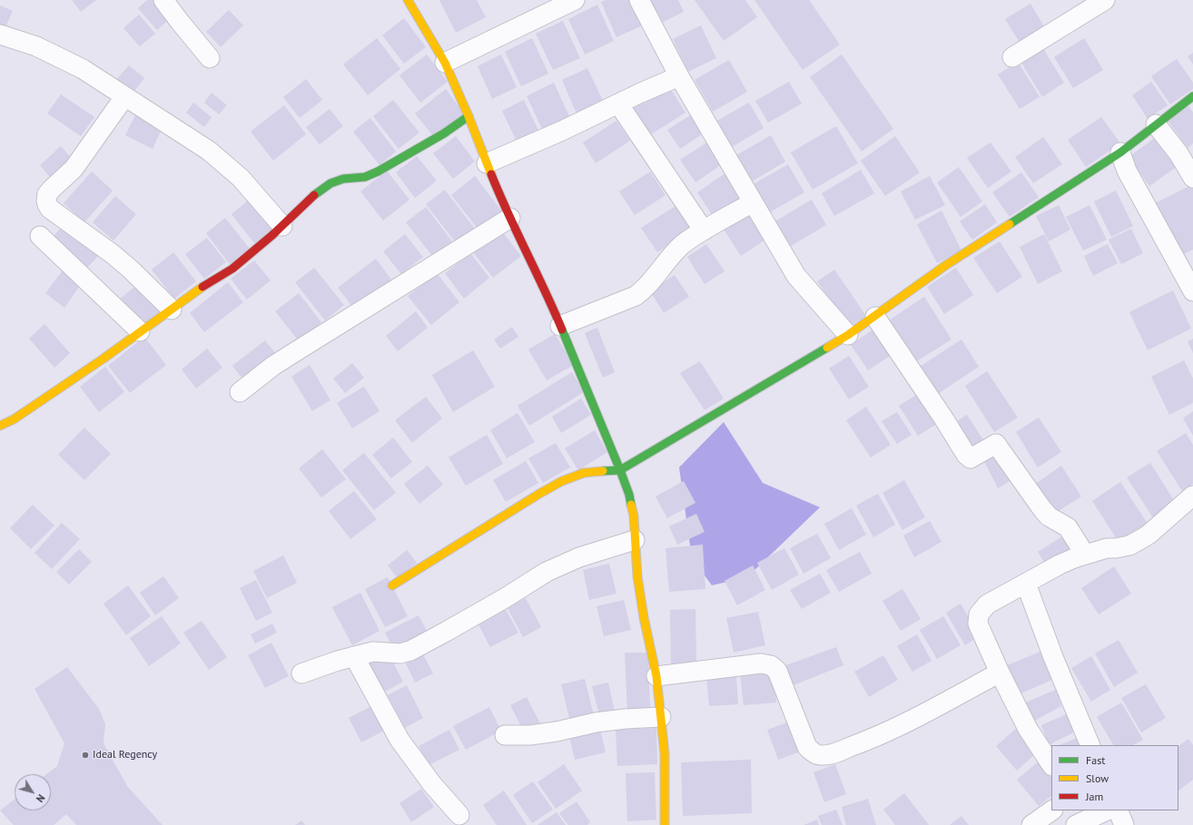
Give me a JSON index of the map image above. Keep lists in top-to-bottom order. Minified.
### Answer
{"places":["Ideal Regency"],"legend":["Fast","Slow","Jam"],"north":"bottom right"}
